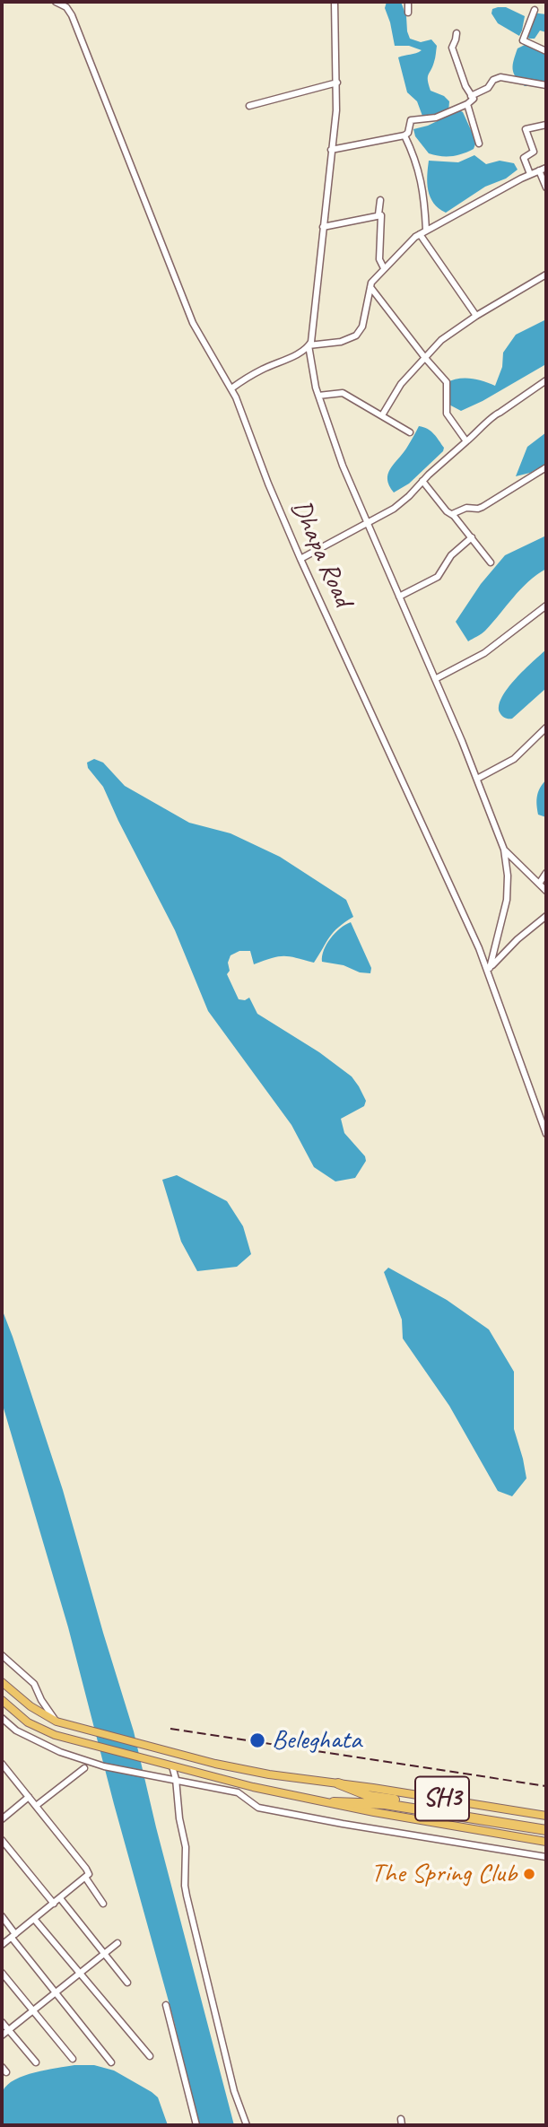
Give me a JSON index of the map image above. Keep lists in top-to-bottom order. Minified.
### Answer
{"streets":{"main road":["SH3"],"street":["Dhapa Road"]},"places":["Beleghata","The Spring Club"]}
